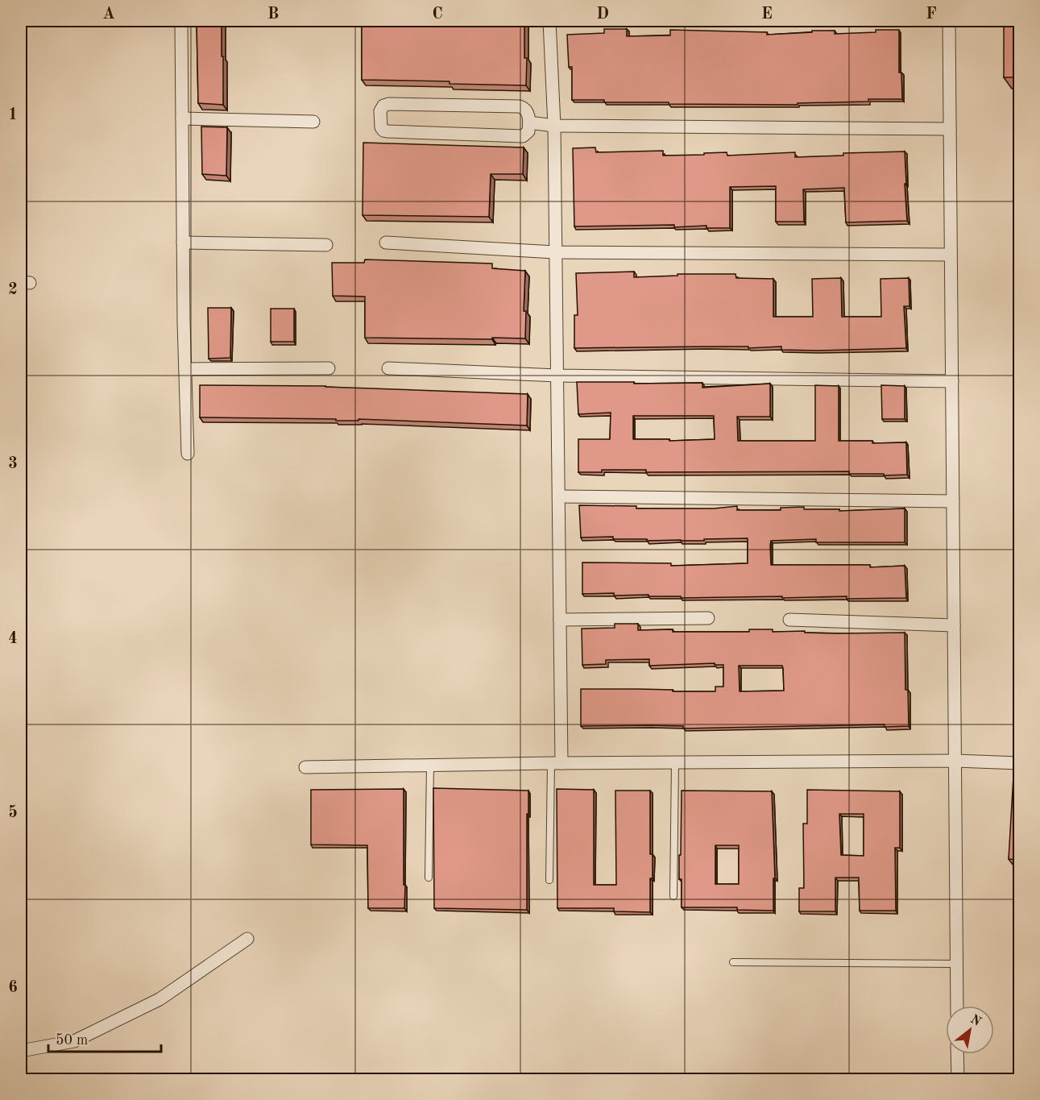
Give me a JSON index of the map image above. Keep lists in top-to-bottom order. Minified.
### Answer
{"scale_bar":"50 m","north":"top right","grid":{"columns":["A","B","C","D","E","F"],"rows":["1","2","3","4","5","6"]}}
